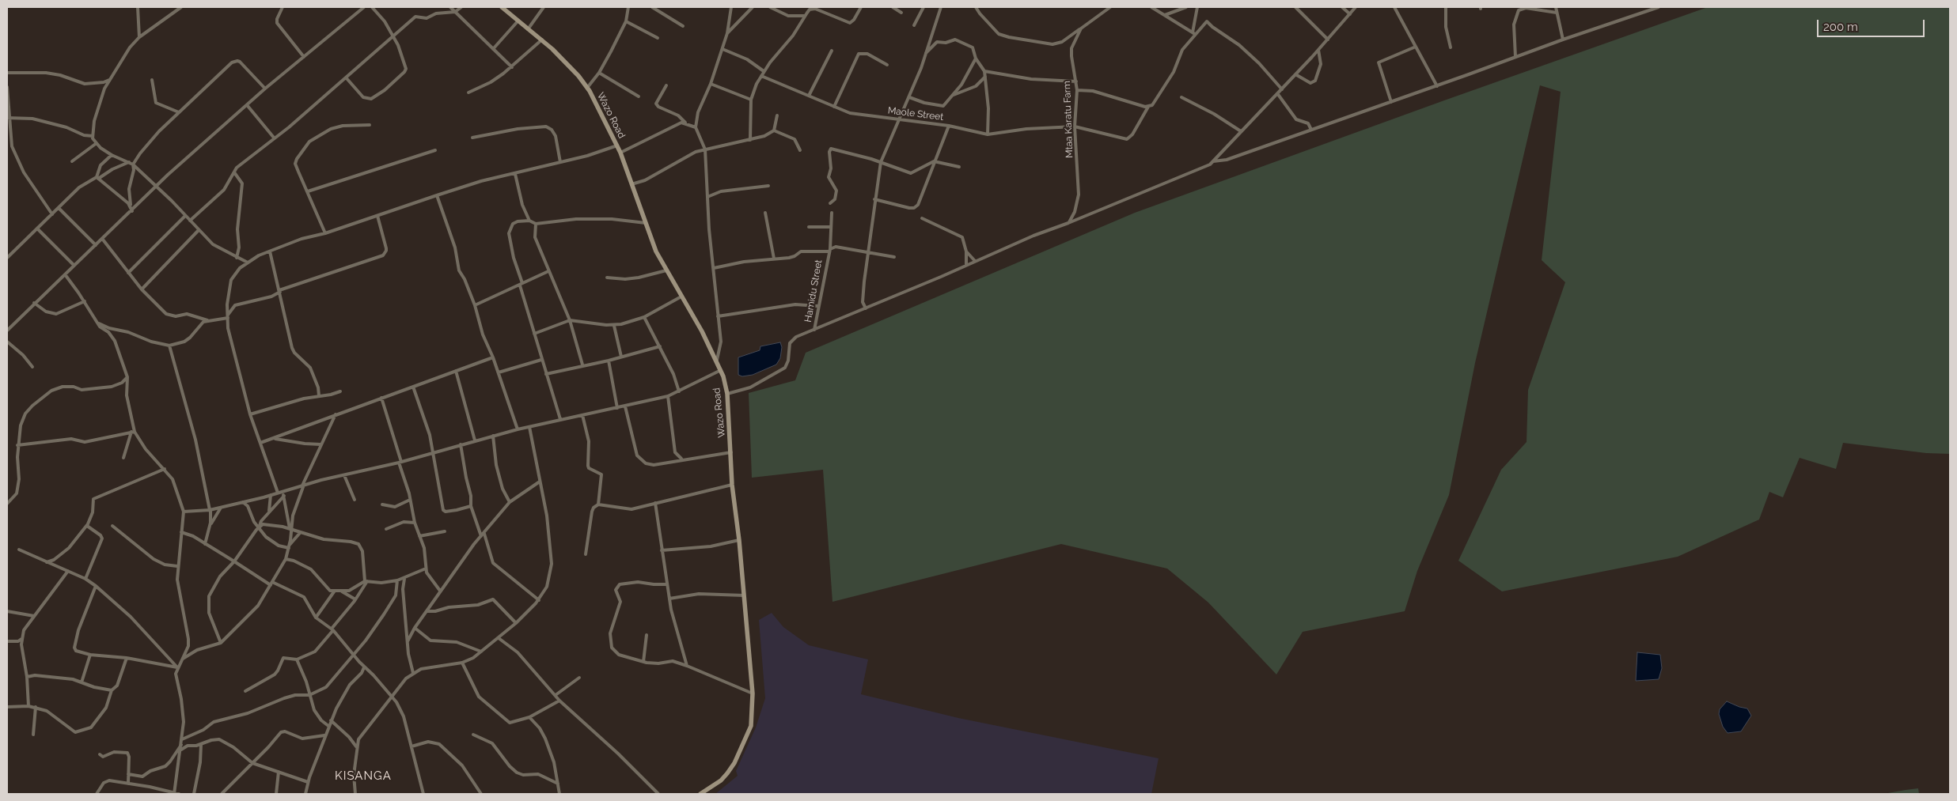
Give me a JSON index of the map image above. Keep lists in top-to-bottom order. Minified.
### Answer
{"streets":{"main road":["Wazo Road"],"street":["Maole Street","Mtaa Karatu Farm","Hamidu Street"]},"crossings":[["Maole Street","Mtaa Karatu Farm"]],"districts":["KISANGA"],"scale_bar":"200 m"}
